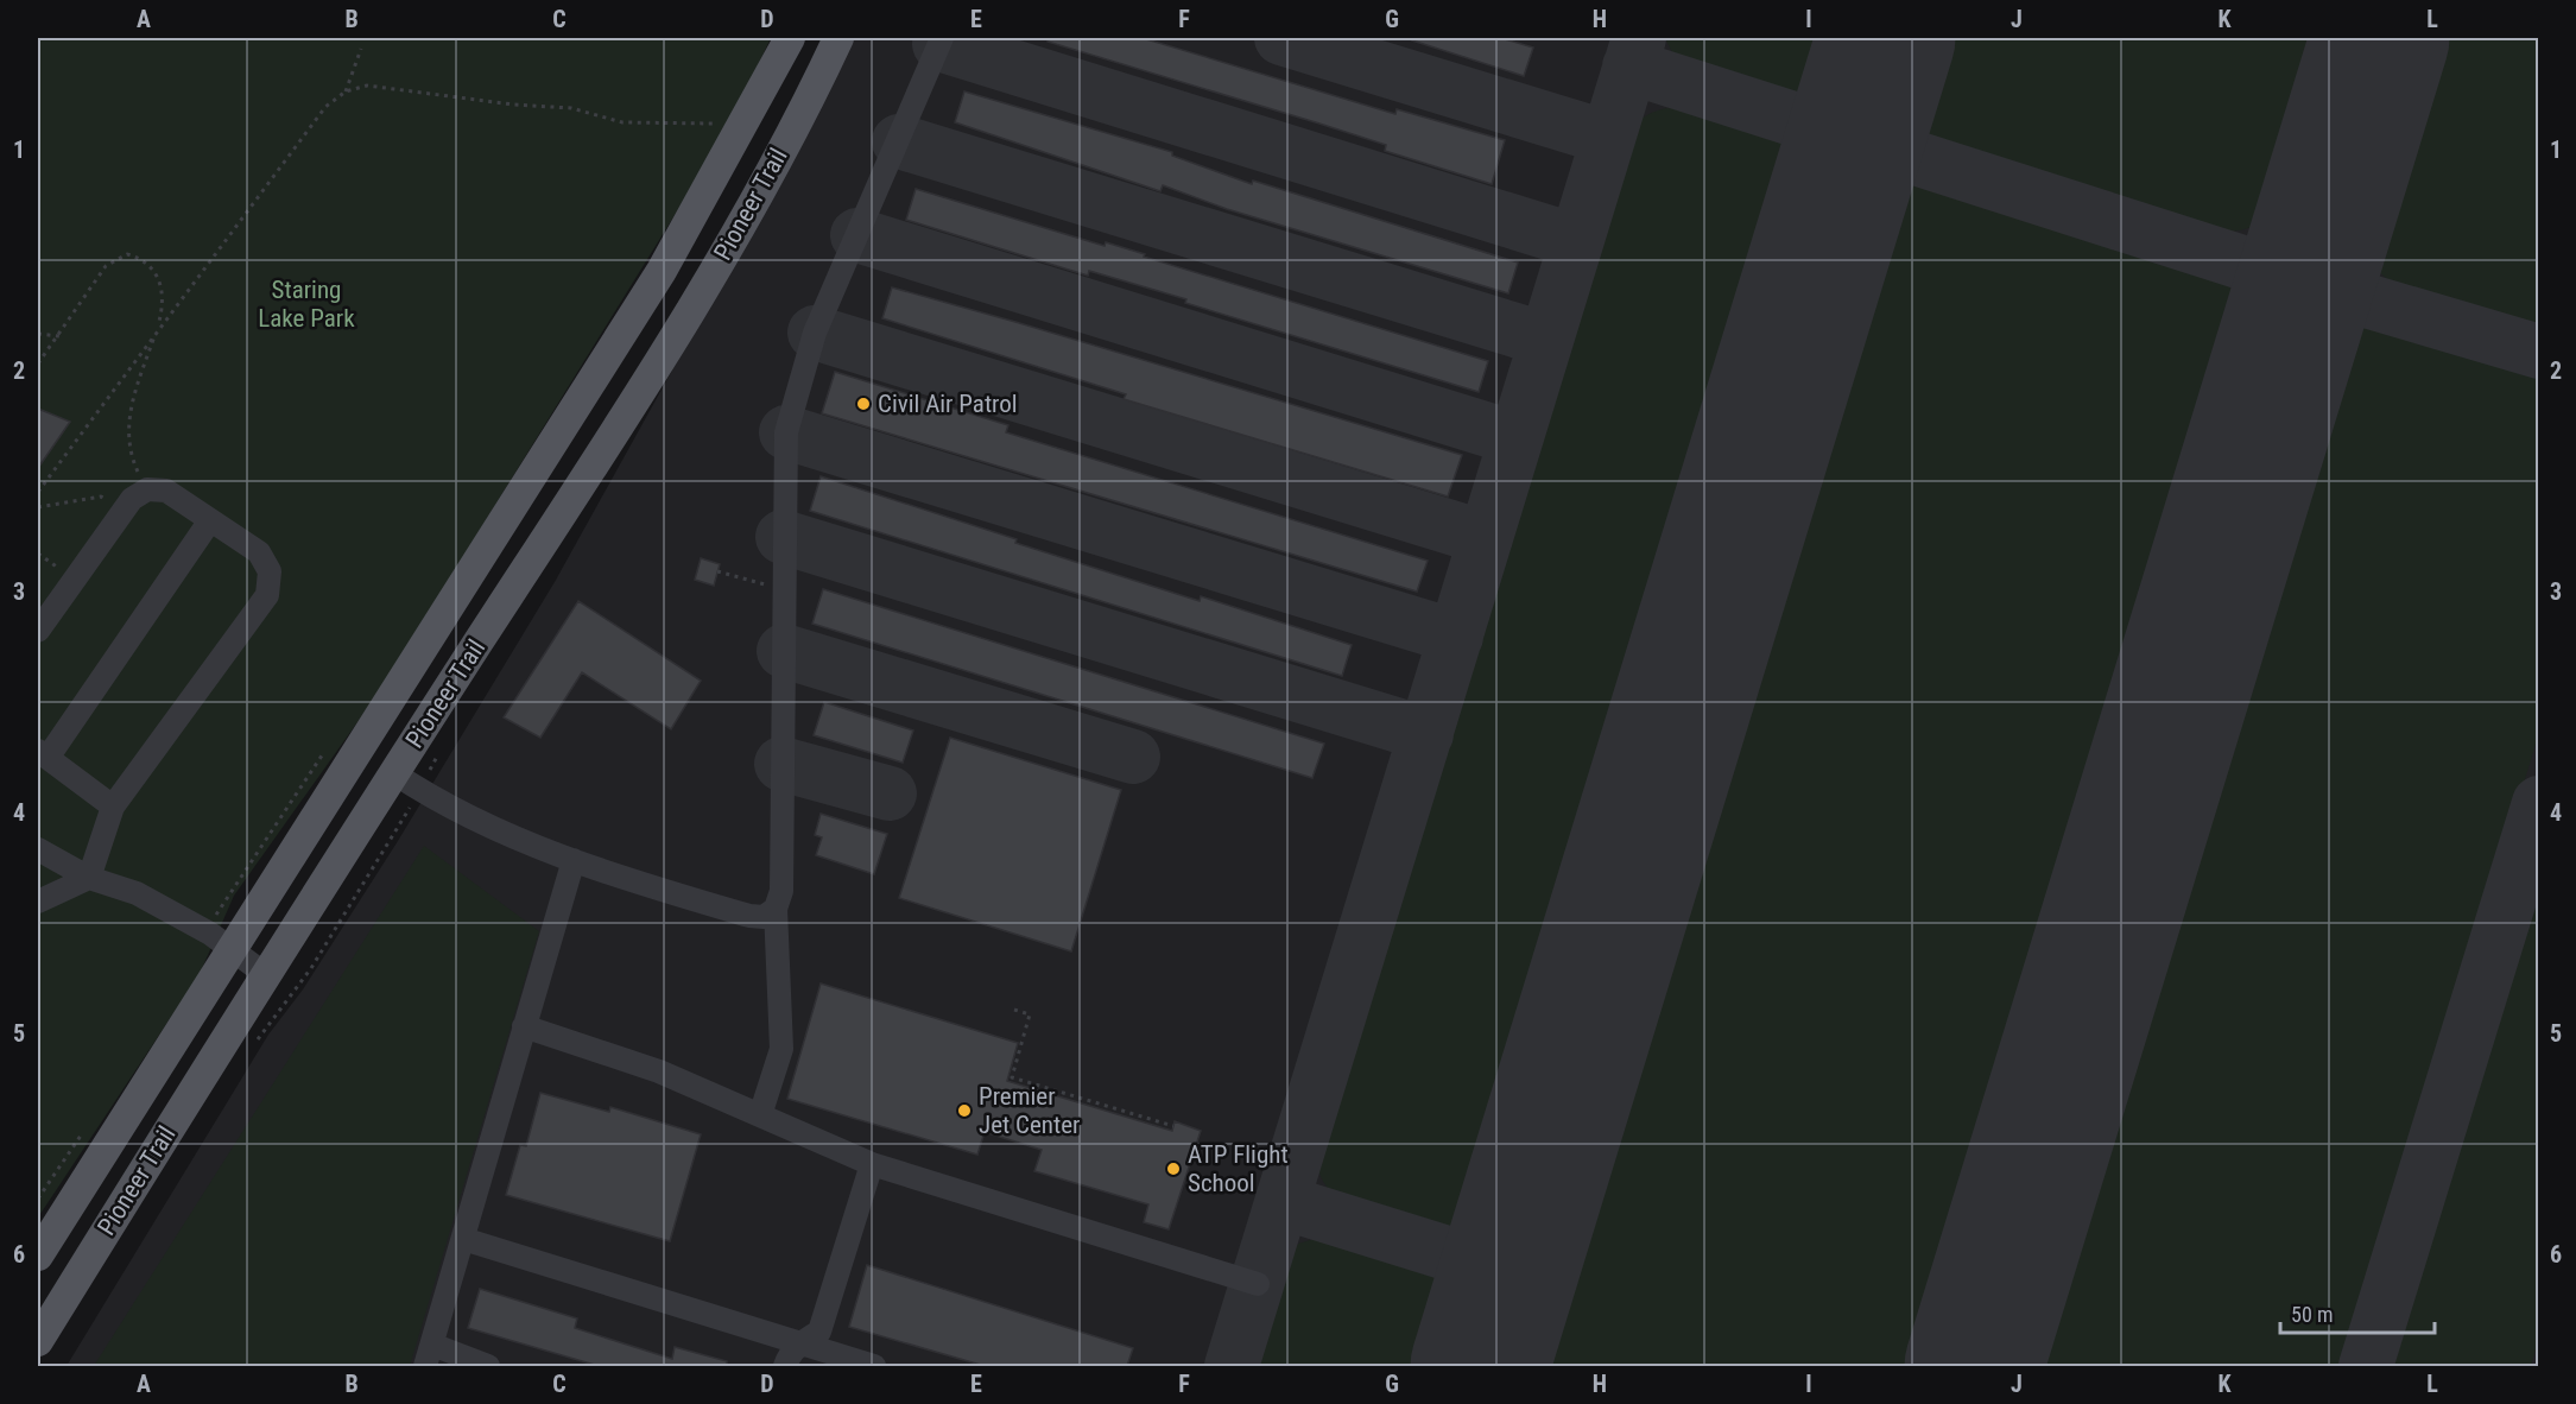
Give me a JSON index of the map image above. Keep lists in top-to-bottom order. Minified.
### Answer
{"streets":{"main road":["Pioneer Trail"]},"parks":["Staring Lake Park"],"places":["Civil Air Patrol","Premier Jet Center","ATP Flight School"],"scale_bar":"50 m","grid":{"columns":["A","B","C","D","E","F","G","H","I","J","K","L"],"rows":["1","2","3","4","5","6"]}}
